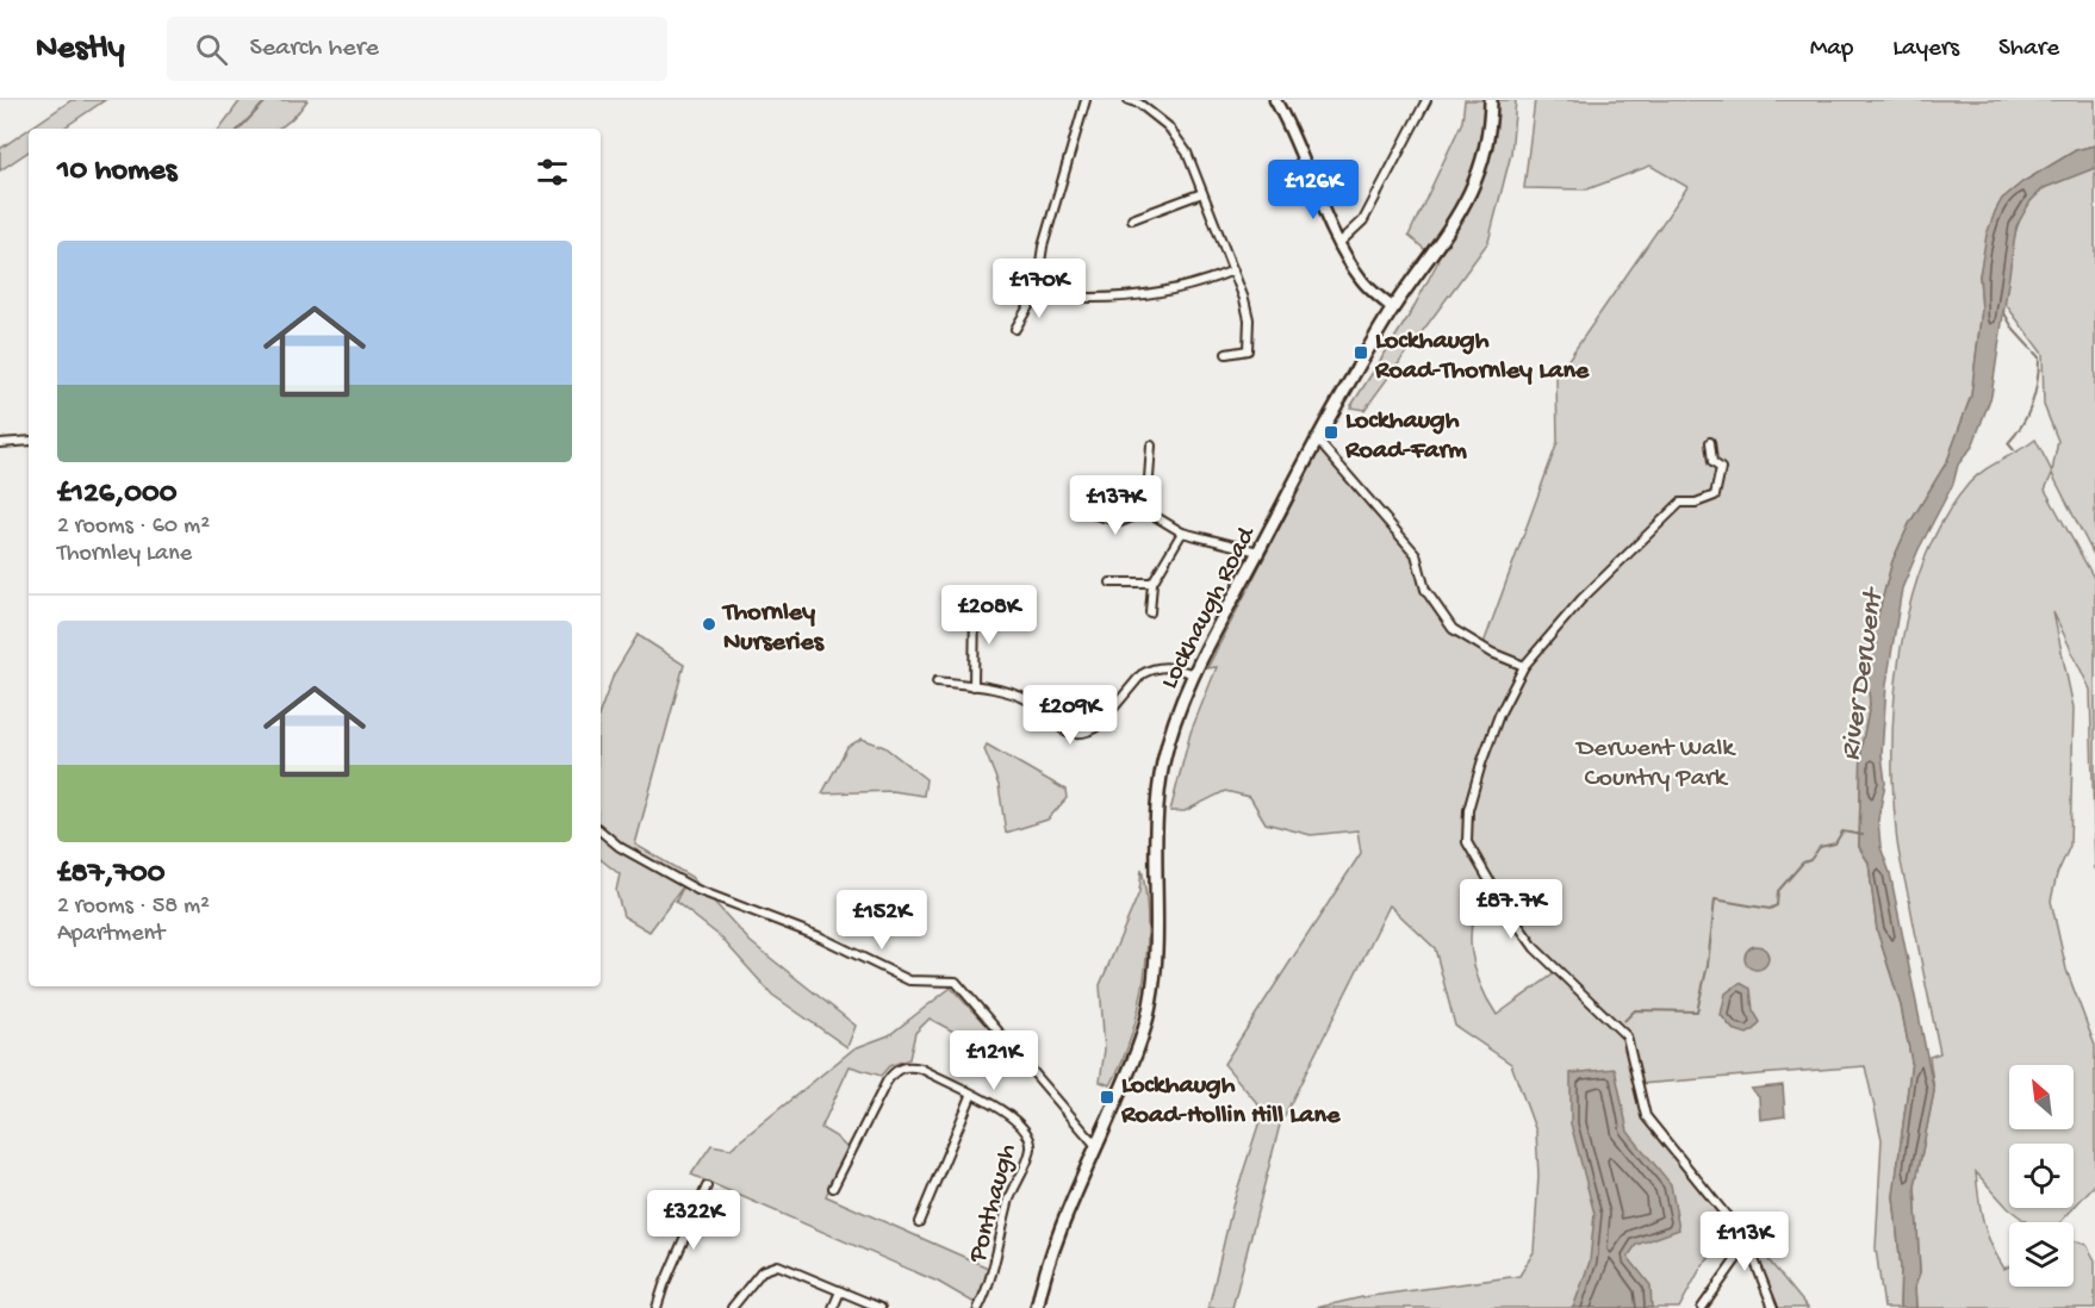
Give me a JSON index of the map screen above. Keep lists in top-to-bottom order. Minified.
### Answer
{"streets":{"main road":["Lockhaugh Road"],"street":["Ponthaugh"]},"water":["River Derwent"],"parks":["Derwent Walk Country Park"],"places":{"transit":["Lockhaugh Road-Thornley Lane","Lockhaugh Road-Farm","Lockhaugh Road-Hollin Hill Lane"],"other":["Thornley Nurseries"]},"north":"top left","page":{"header":"Nestly","search":"Search here","nav":["Map","Layers","Share"],"heading":"10 homes","price":["£126K","£170K","£137K","£208K","£209K","£87.7K","£152K","£121K","£322K","£113K"],"list":[{"name":"£126,000","note":"2 rooms · 60 m² · Thornley Lane"},{"name":"£87,700","note":"2 rooms · 58 m² · Apartment"}]}}
